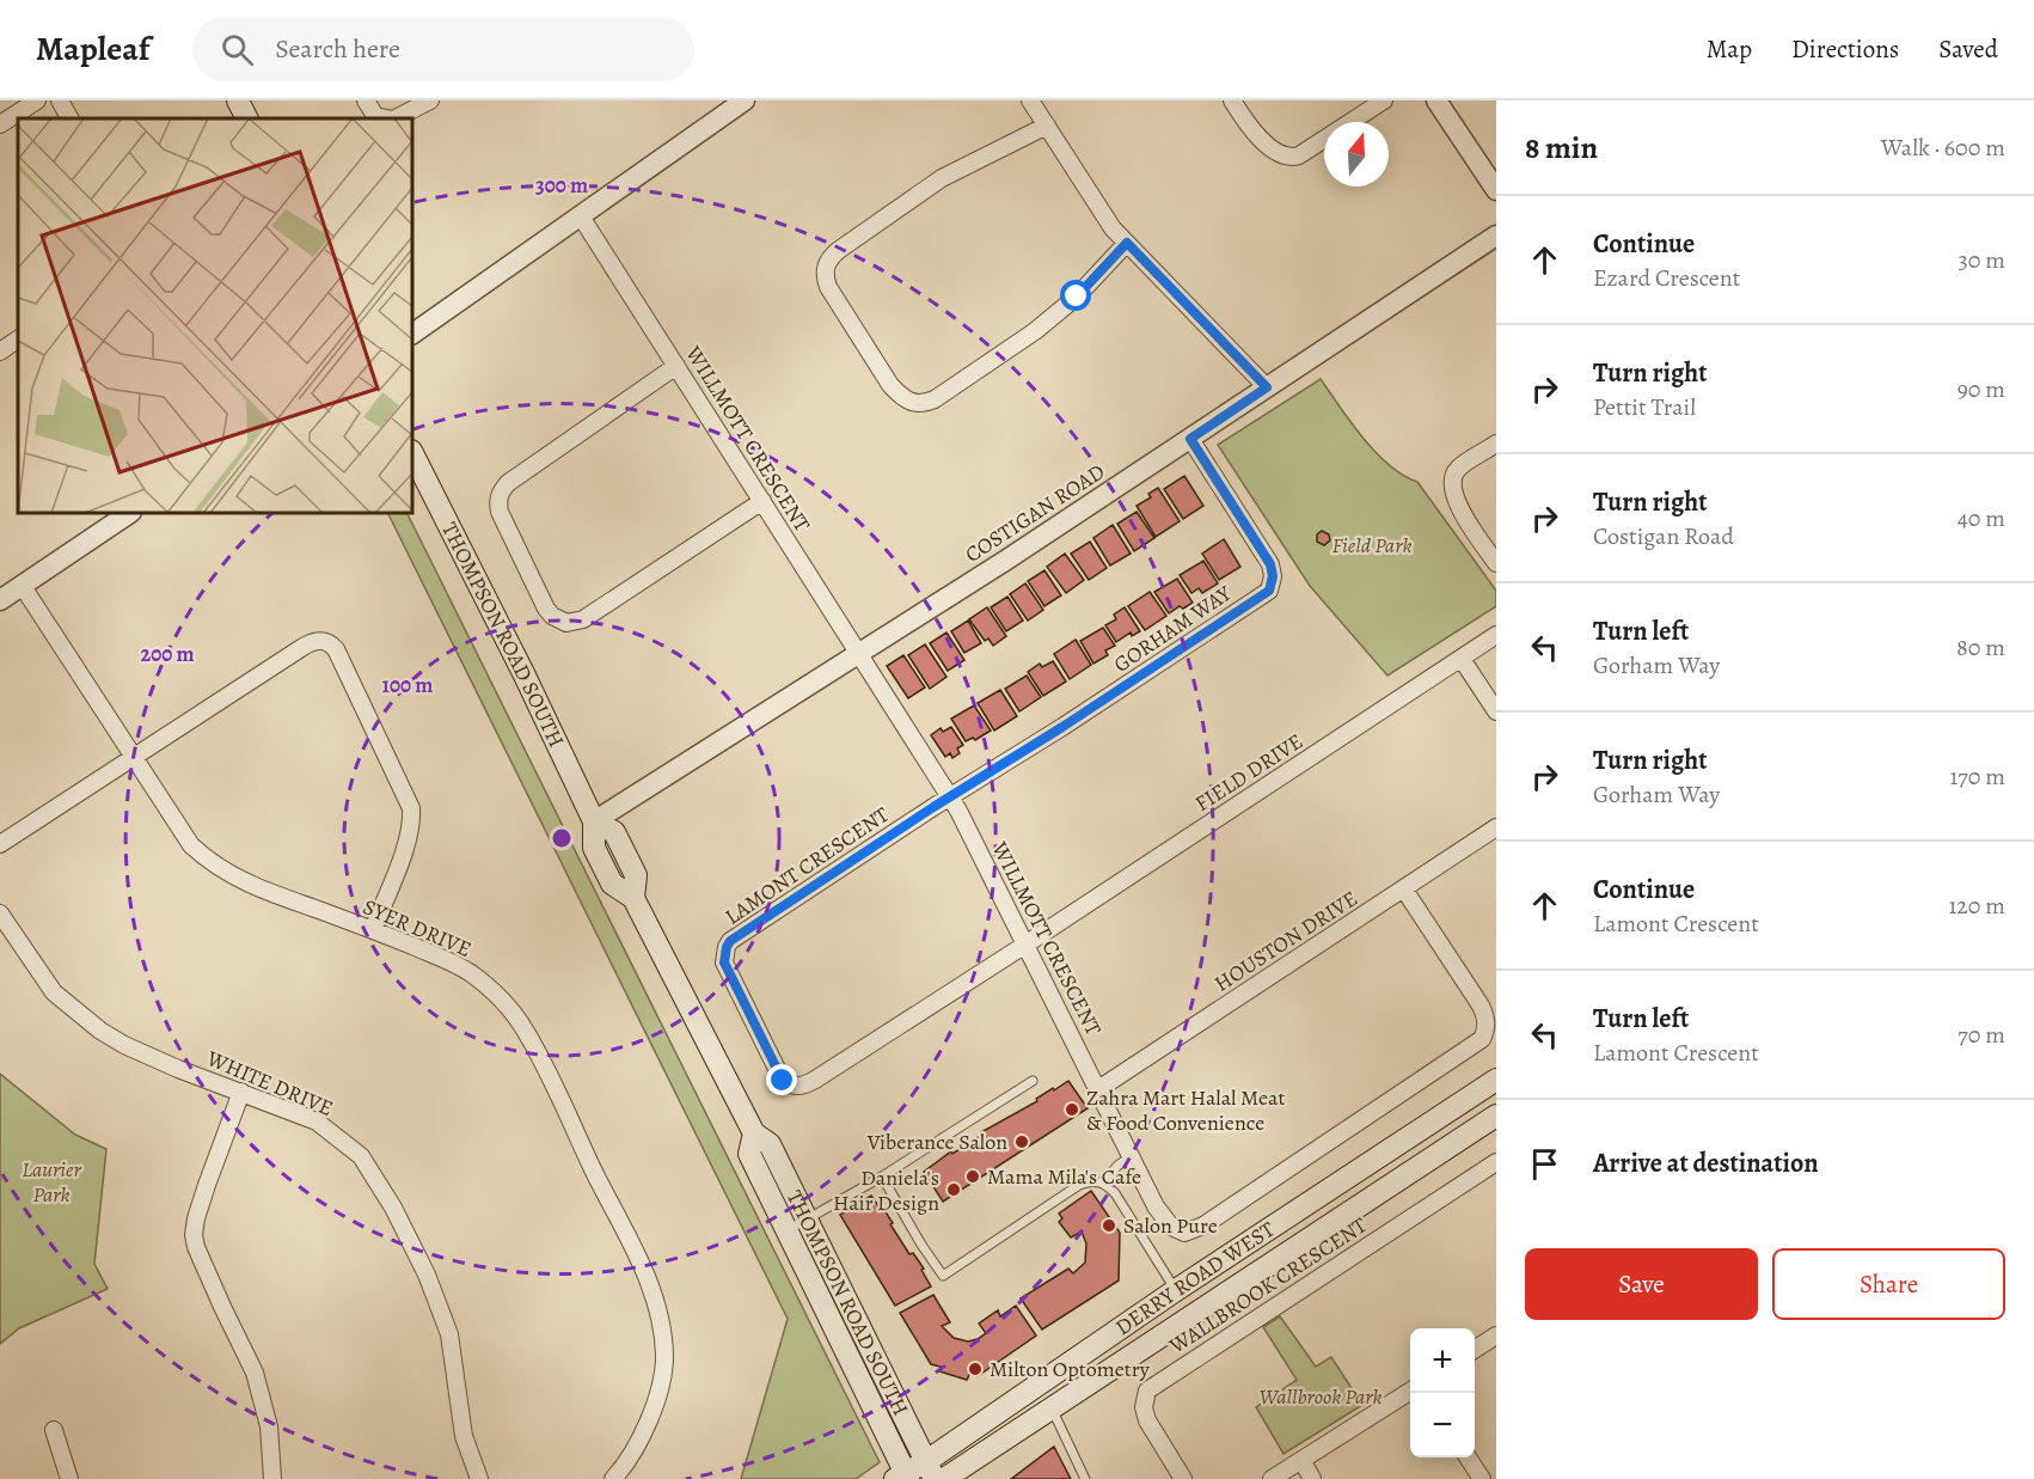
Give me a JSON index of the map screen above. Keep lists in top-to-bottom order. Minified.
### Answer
{"streets":{"main road":["THOMPSON ROAD SOUTH","DERRY ROAD WEST"],"street":["WILLMOTT CRESCENT","COSTIGAN ROAD","GORHAM WAY","FIELD DRIVE","LAMONT CRESCENT","SYER DRIVE","HOUSTON DRIVE","WHITE DRIVE","WALLBROOK CRESCENT"]},"crossings":[["WILLMOTT CRESCENT","COSTIGAN ROAD"],["WILLMOTT CRESCENT","GORHAM WAY"],["WILLMOTT CRESCENT","FIELD DRIVE"],["WILLMOTT CRESCENT","LAMONT CRESCENT"],["WILLMOTT CRESCENT","HOUSTON DRIVE"],["COSTIGAN ROAD","GORHAM WAY"],["COSTIGAN ROAD","THOMPSON ROAD SOUTH"],["GORHAM WAY","LAMONT CRESCENT"],["THOMPSON ROAD SOUTH","DERRY ROAD WEST"],["FIELD DRIVE","LAMONT CRESCENT"]],"parks":["Field Park","Laurier Park","Wallbrook Park"],"places":["Zahra Mart Halal Meat & Food Convenience","Viberance Salon","Mama Mila's Cafe","Daniela's Hair Design","Salon Pure","Milton Optometry"],"north":"top","page":{"header":"Mapleaf","search":"Search here","nav":["Map","Directions","Saved"],"heading":["8 min","Walk · 600 m"],"list":[["Continue","Ezard Crescent","30 m"],["Turn right","Pettit Trail","90 m"],["Turn right","Costigan Road","40 m"],["Turn left","Gorham Way","80 m"],["Turn right","Gorham Way","170 m"],["Continue","Lamont Crescent","120 m"],["Turn left","Lamont Crescent","70 m"],"Arrive at destination"],"buttons":["Save","Share"],"map_buttons":["+","−"]},"rings":["300 m","200 m","100 m"]}
